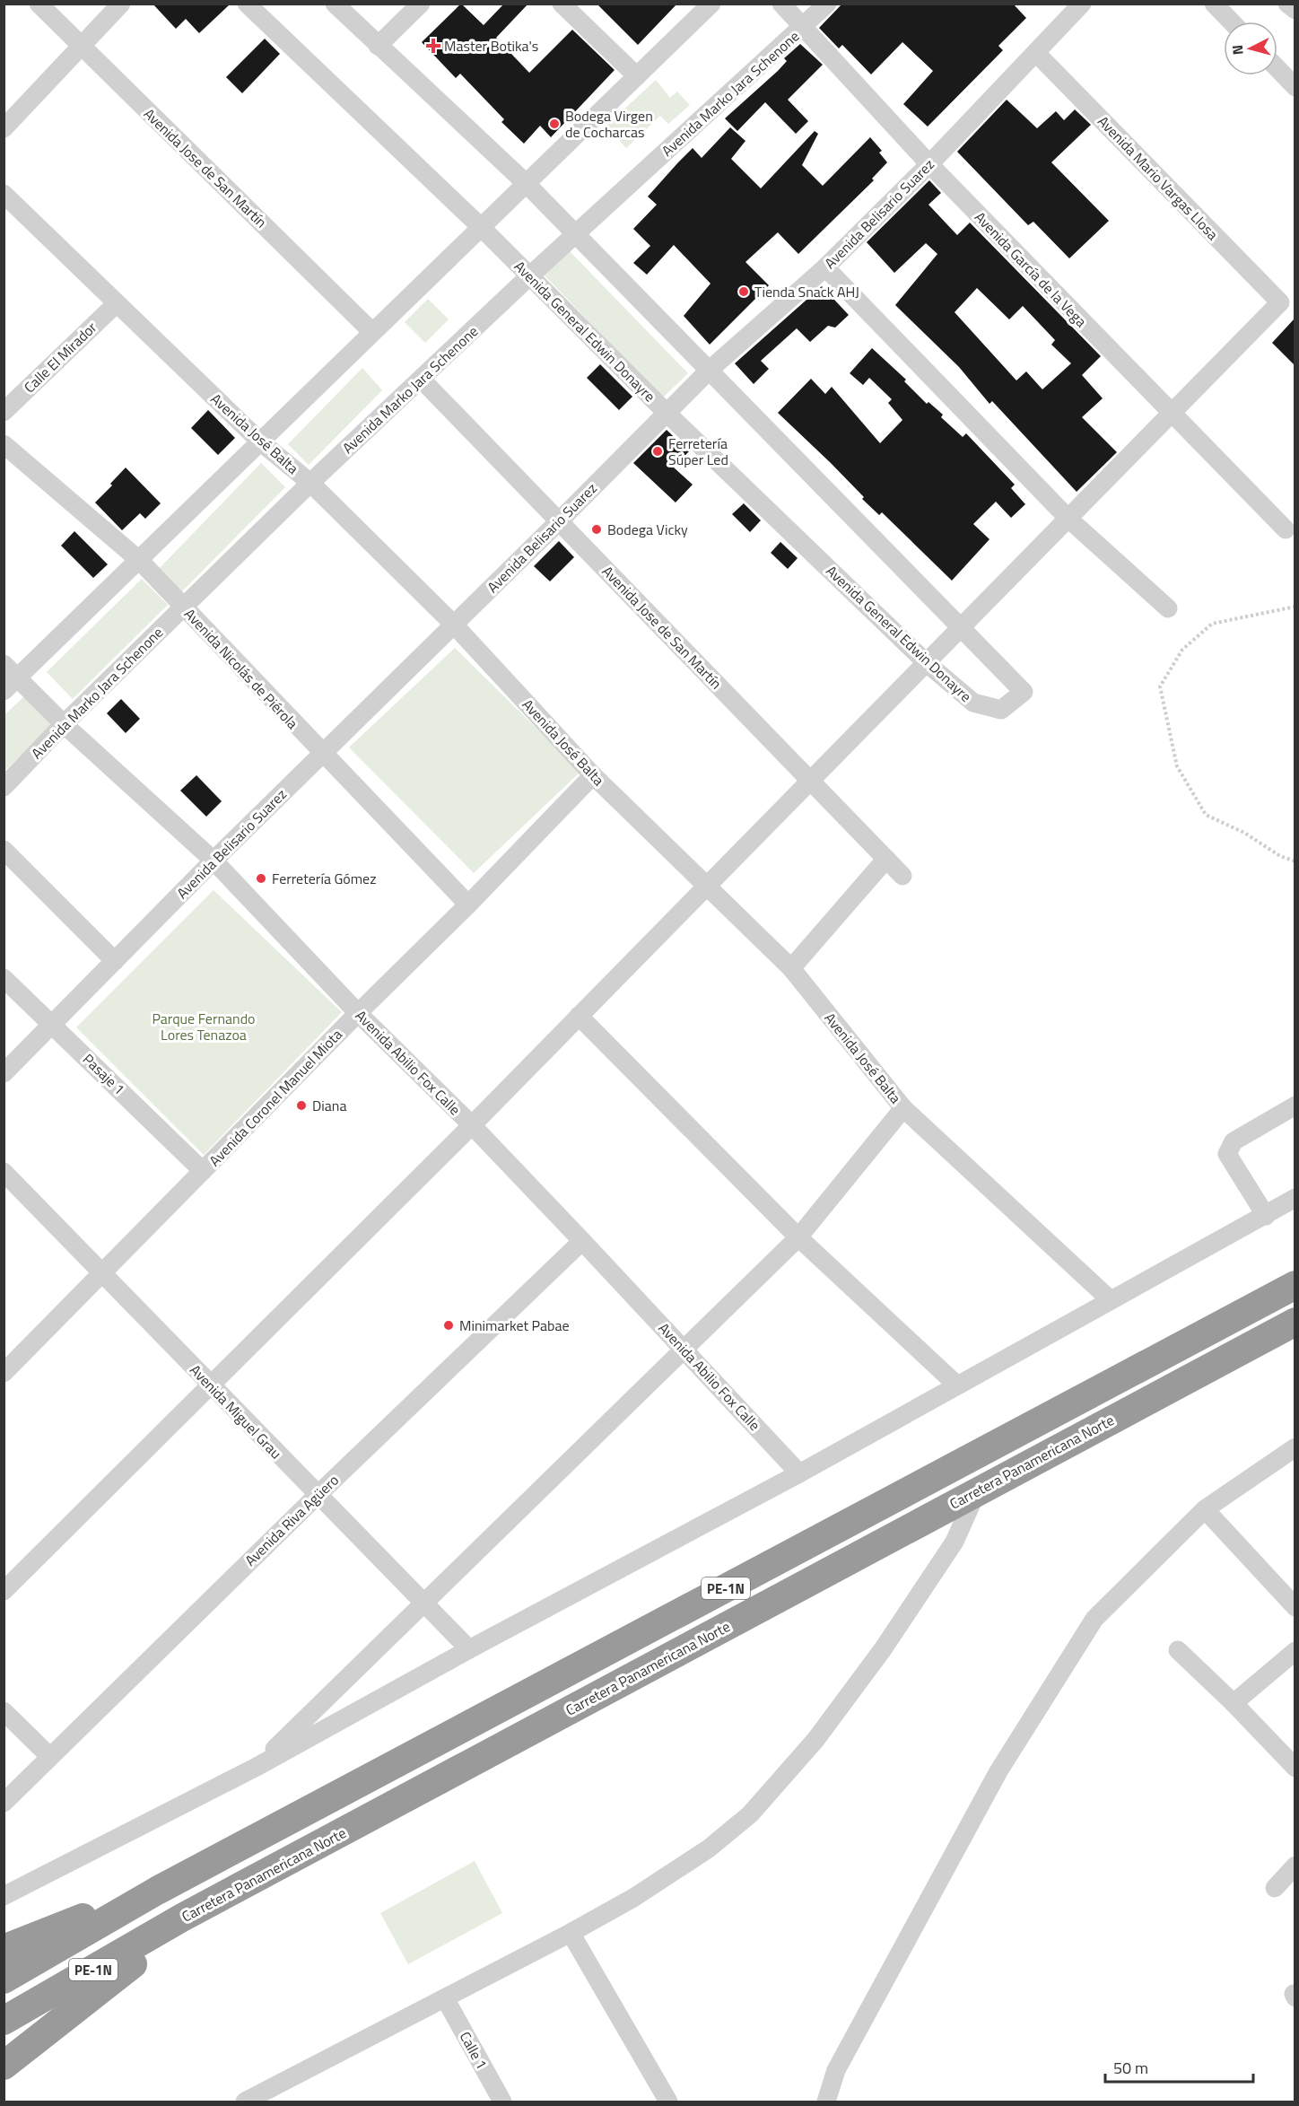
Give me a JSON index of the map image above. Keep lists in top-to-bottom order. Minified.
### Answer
{"streets":{"highway":["Carretera Panamericana Norte","PE-1N"],"street":["Avenida Marko Jara Schenone","Avenida Jose de San Martín","Avenida Mario Vargas Llosa","Avenida Belisario Suarez","Avenida García de la Vega","Avenida General Edwin Donayre","Calle El Mirador","Avenida José Balta","Avenida Nicolás de Piérola","Avenida Abilio Fox Calle","Pasaje 1","Avenida Coronel Manuel Miota","Avenida Miguel Grau","Avenida Riva Agüero","Calle 1"]},"crossings":[["Avenida Marko Jara Schenone","Avenida Jose de San Martín"],["Avenida Marko Jara Schenone","Avenida García de la Vega"],["Avenida Marko Jara Schenone","Avenida General Edwin Donayre"],["Avenida Marko Jara Schenone","Avenida José Balta"],["Avenida Marko Jara Schenone","Avenida Nicolás de Piérola"],["Avenida Marko Jara Schenone","Avenida Abilio Fox Calle"],["Avenida Jose de San Martín","Avenida Belisario Suarez"],["Avenida Mario Vargas Llosa","Avenida Belisario Suarez"],["Avenida Mario Vargas Llosa","Avenida García de la Vega"],["Avenida Belisario Suarez","Avenida García de la Vega"],["Avenida Belisario Suarez","Avenida General Edwin Donayre"],["Avenida Belisario Suarez","Avenida José Balta"],["Avenida Belisario Suarez","Avenida Nicolás de Piérola"],["Avenida Belisario Suarez","Avenida Abilio Fox Calle"],["Avenida Belisario Suarez","Pasaje 1"],["Calle El Mirador","Avenida José Balta"],["Avenida José Balta","Avenida Coronel Manuel Miota"],["Avenida Nicolás de Piérola","Avenida Coronel Manuel Miota"],["Avenida Abilio Fox Calle","Avenida Coronel Manuel Miota"],["Avenida Abilio Fox Calle","Avenida Riva Agüero"],["Pasaje 1","Avenida Coronel Manuel Miota"],["Avenida Coronel Manuel Miota","Avenida Miguel Grau"],["Avenida Miguel Grau","Avenida Riva Agüero"]],"parks":["Parque Fernando Lores Tenazoa"],"places":{"health":["Master Botika's"],"other":["Bodega Virgen de Cocharcas","Tienda Snack AHJ","Ferretería Súper Led","Bodega Vicky","Ferretería Gómez","Diana","Minimarket Pabae"]},"scale_bar":"50 m","north":"left"}
